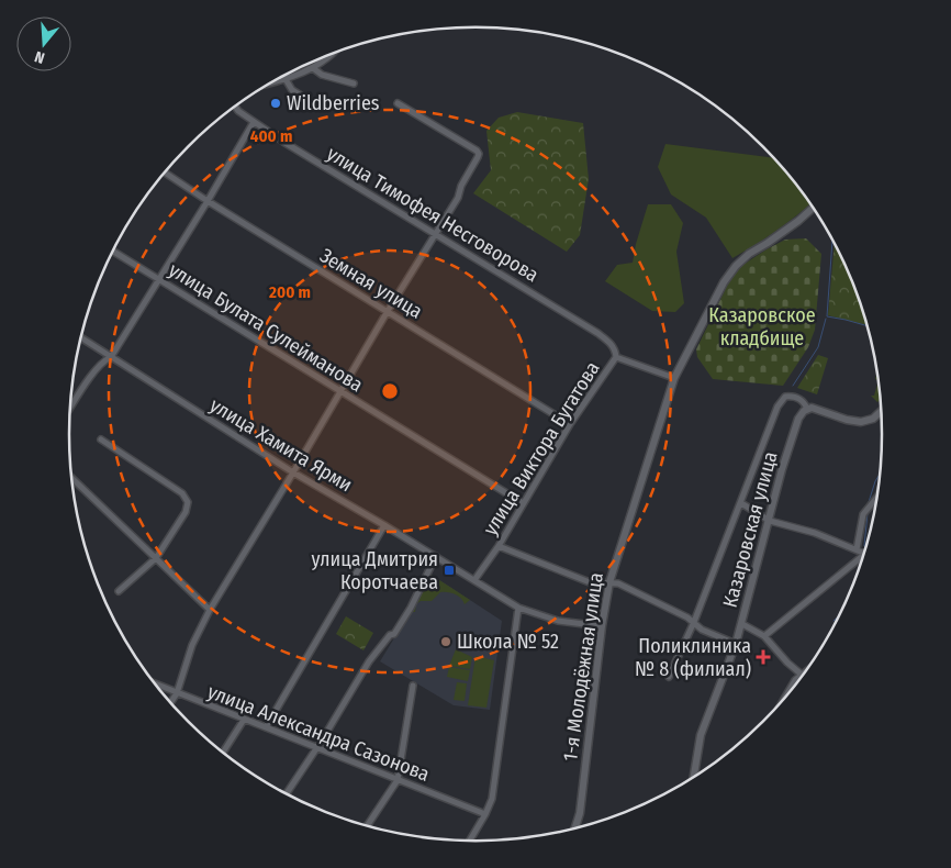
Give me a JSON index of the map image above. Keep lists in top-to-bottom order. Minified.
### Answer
{"streets":{"street":["улица Тимофея Несговорова","Земная улица","улица Булата Сулейманова","улица Хамита Ярми","улица Виктора Бугатова","Казаровская улица","1-я Молодёжная улица","улица Александра Сазонова"]},"crossings":[["улица Тимофея Несговорова","улица Виктора Бугатова"],["Земная улица","улица Виктора Бугатова"],["улица Булата Сулейманова","улица Виктора Бугатова"],["улица Хамита Ярми","улица Виктора Бугатова"],["улица Хамита Ярми","1-я Молодёжная улица"],["улица Виктора Бугатова","1-я Молодёжная улица"]],"parks":["Казаровское кладбище"],"places":{"other":["Wildberries","Школа № 52"],"transit":["улица Дмитрия Коротчаева"],"health":["Поликлиника № 8 (филиал)"]},"north":"bottom","rings":["400 m","200 m"]}
